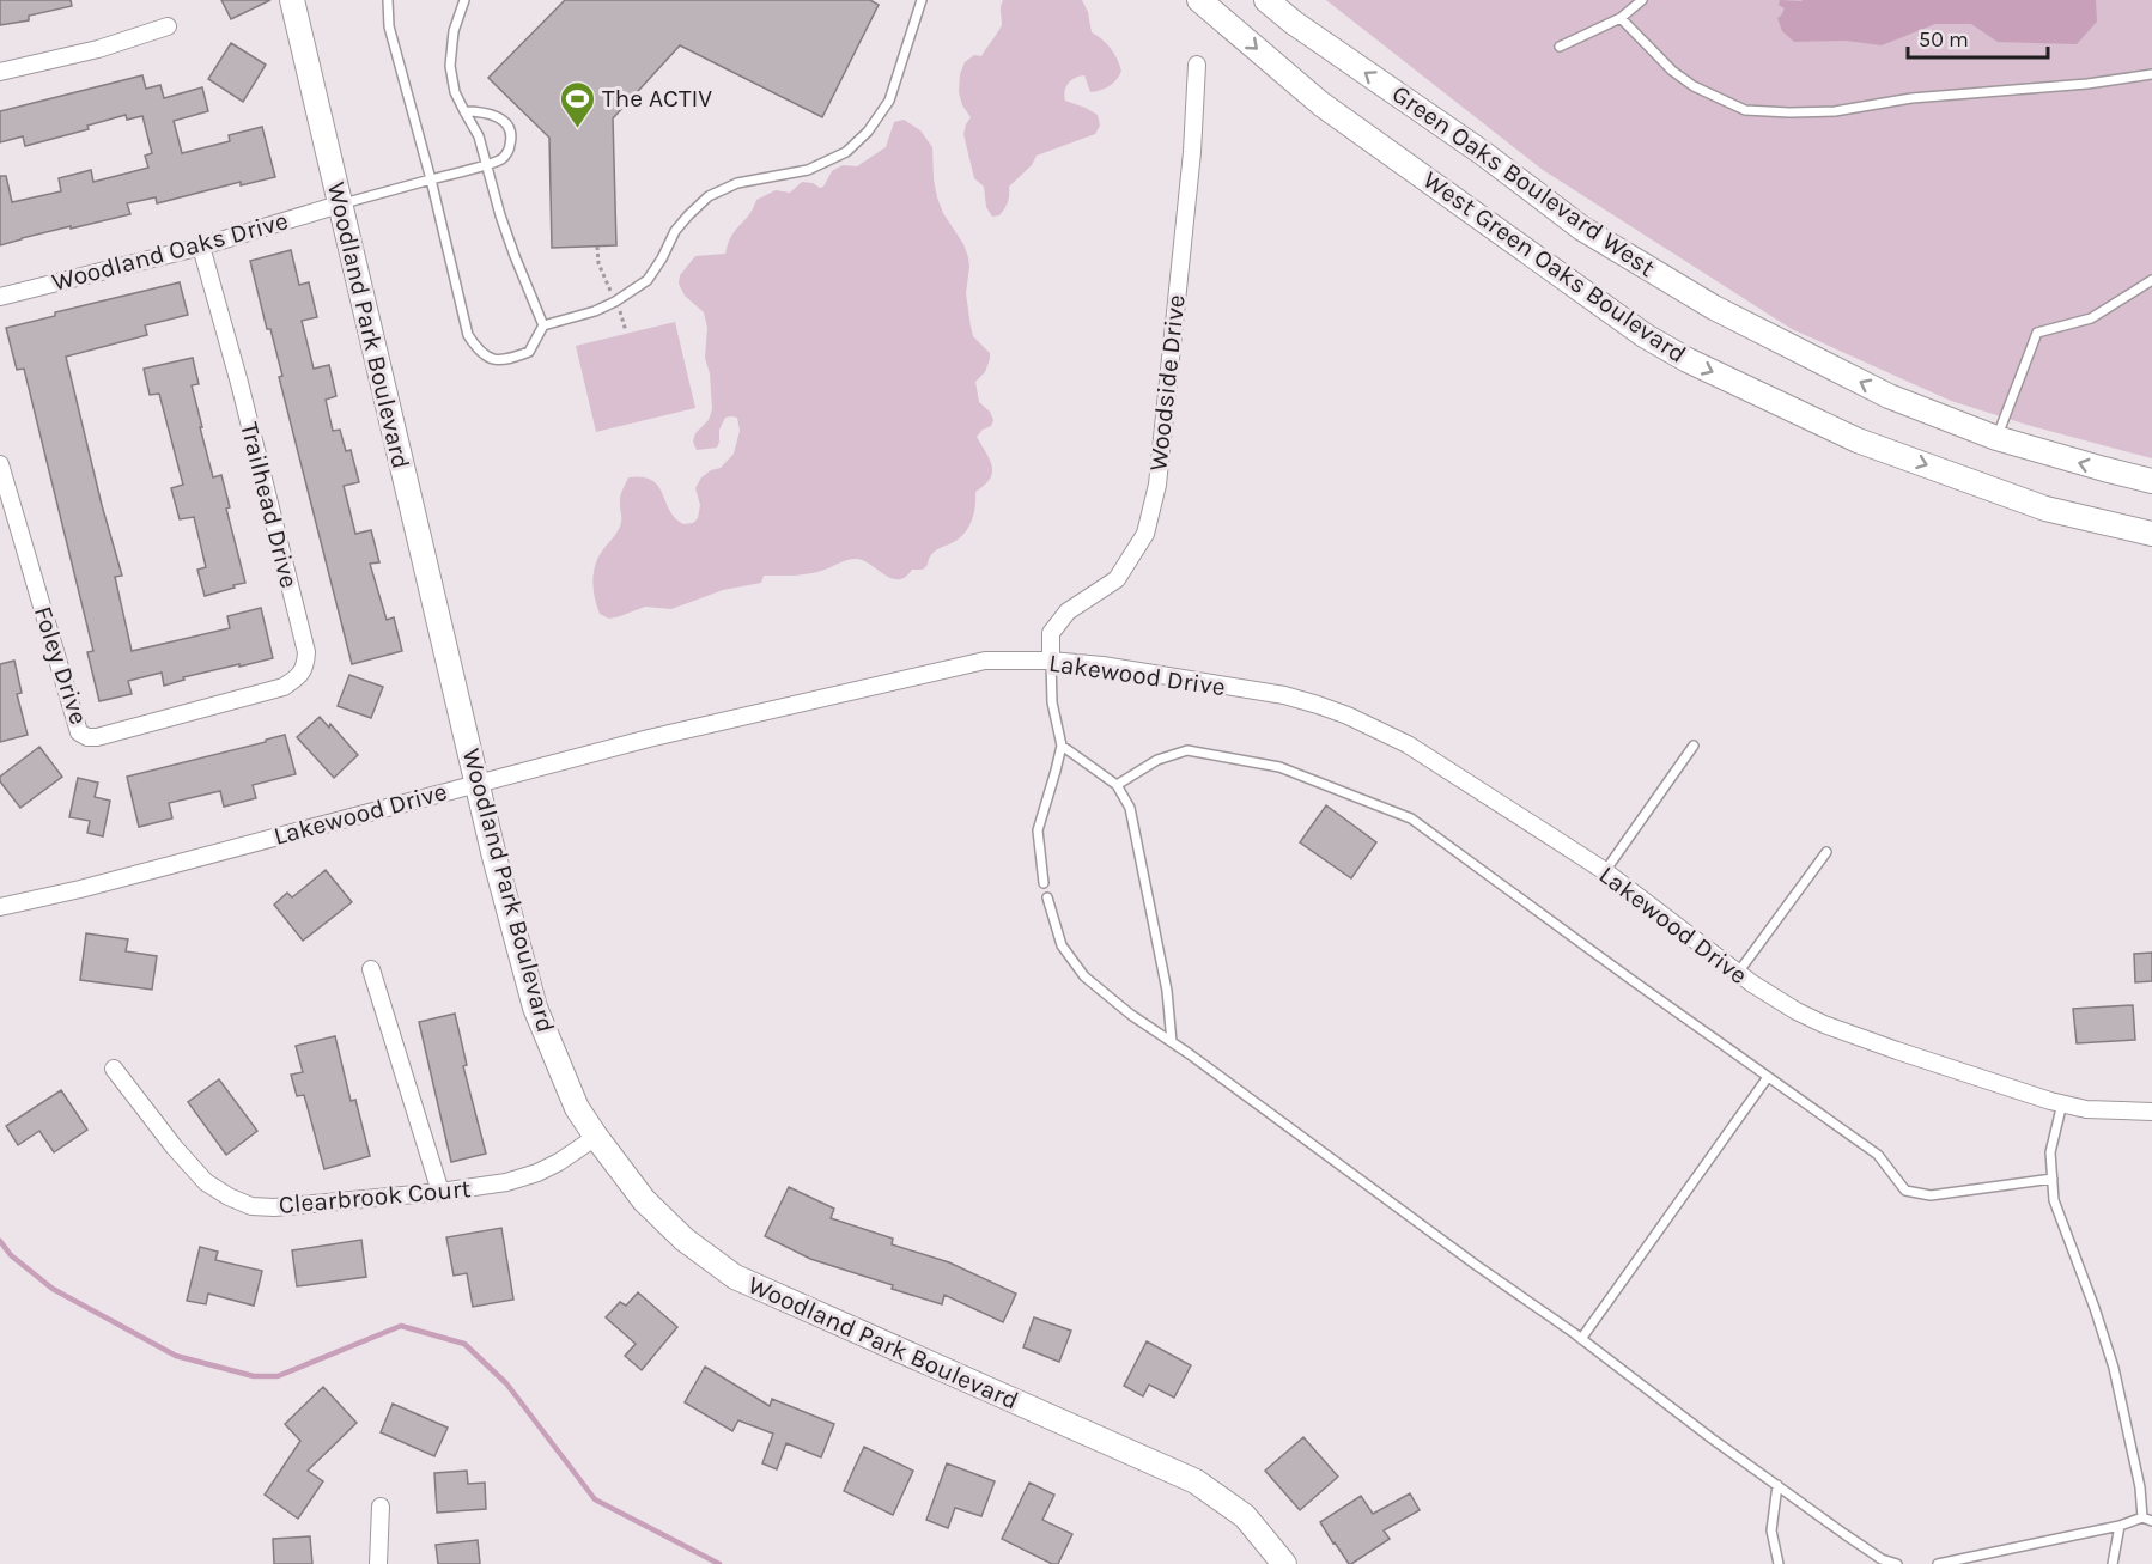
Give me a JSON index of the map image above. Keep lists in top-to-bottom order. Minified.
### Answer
{"streets":{"main road":["Green Oaks Boulevard West","West Green Oaks Boulevard","Woodland Park Boulevard"],"street":["Woodland Oaks Drive","Woodside Drive","Trailhead Drive","Foley Drive","Lakewood Drive","Clearbrook Court"]},"crossings":[["Woodland Oaks Drive","Woodland Park Boulevard"],["Woodland Oaks Drive","Trailhead Drive"],["Woodland Park Boulevard","Lakewood Drive"],["Woodland Park Boulevard","Clearbrook Court"],["Woodside Drive","Lakewood Drive"],["Trailhead Drive","Foley Drive"]],"one_way":["Green Oaks Boulevard West","West Green Oaks Boulevard"],"places":{"sports":["The ACTIV"]},"scale_bar":"50 m"}
